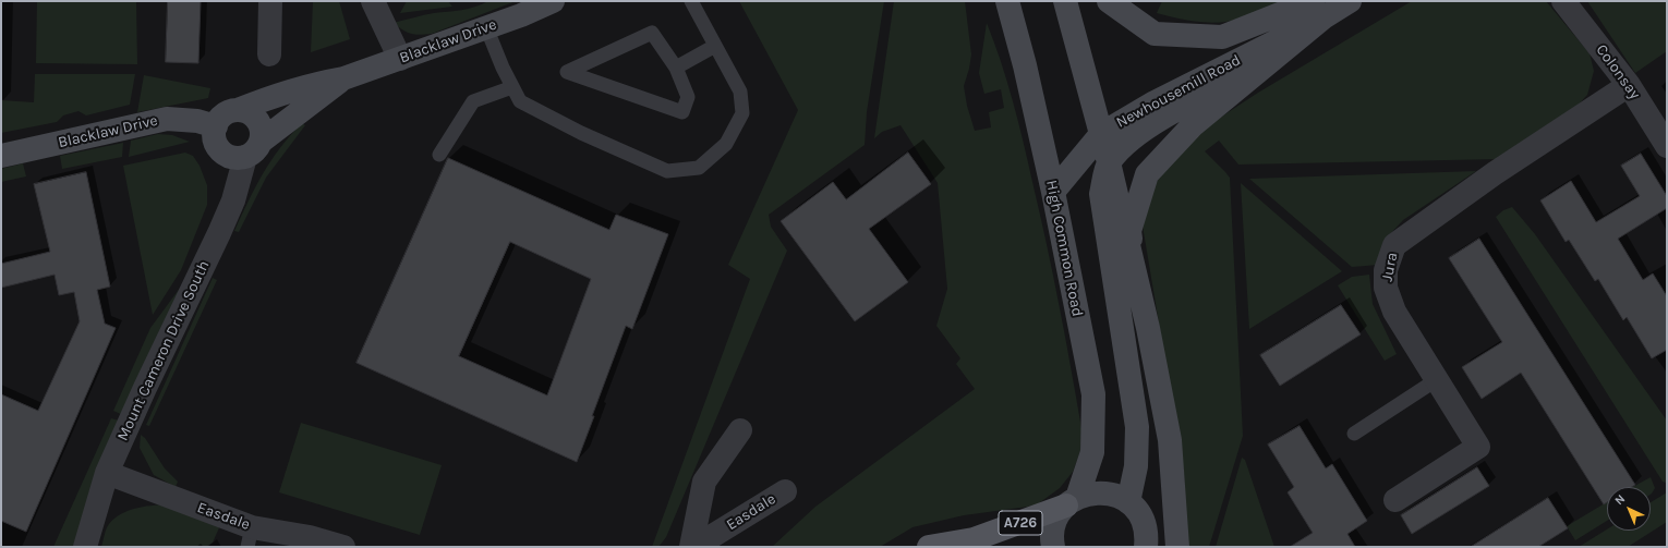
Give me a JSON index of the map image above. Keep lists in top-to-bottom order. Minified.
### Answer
{"streets":{"main road":["A726"],"street":["Blacklaw Drive","Colonsay","Newhousemill Road","High Common Road","Jura","Mount Cameron Drive South","Easdale"]},"crossings":[["Blacklaw Drive","Mount Cameron Drive South"],["Colonsay","Jura"],["Newhousemill Road","High Common Road"],["High Common Road","A726"],["Mount Cameron Drive South","Easdale"]],"north":"top left"}
